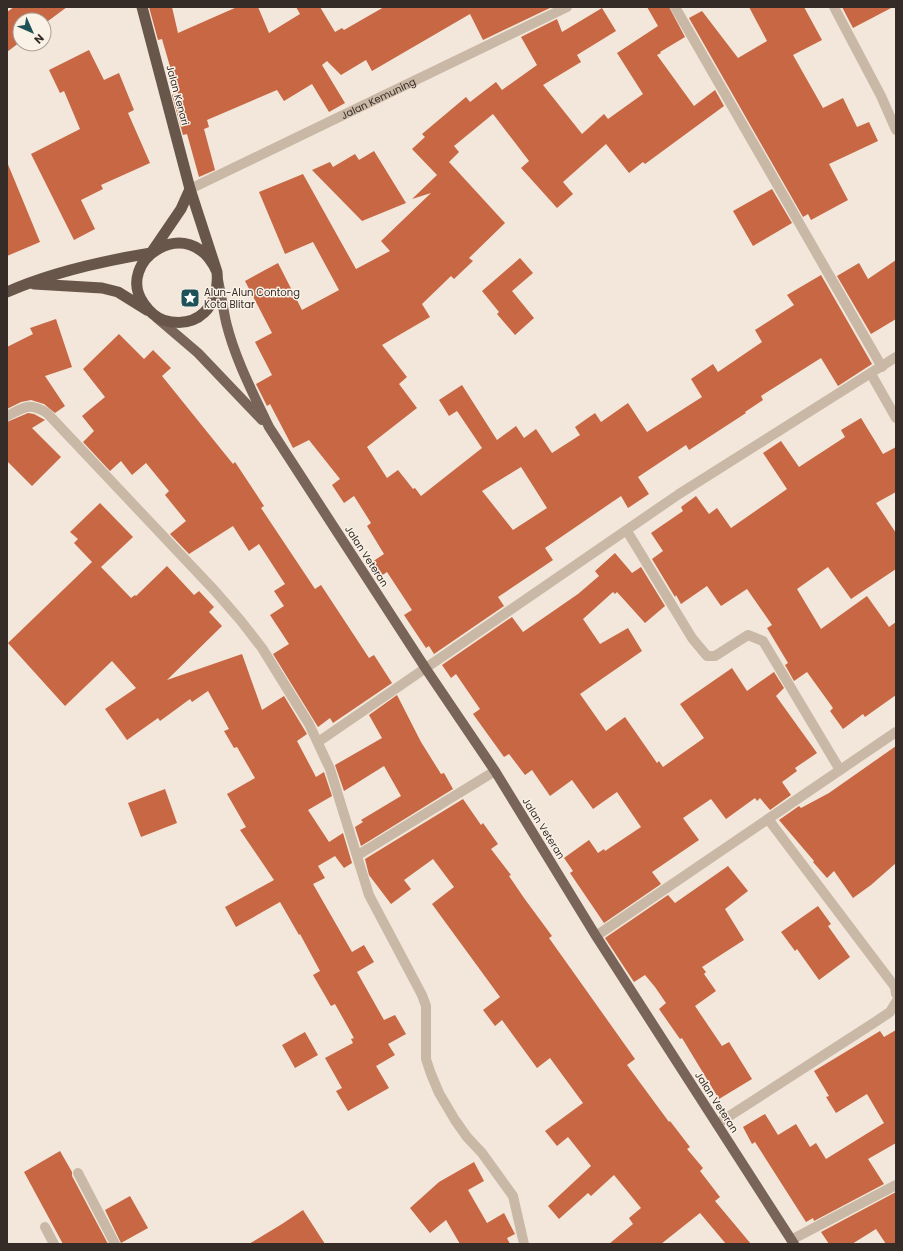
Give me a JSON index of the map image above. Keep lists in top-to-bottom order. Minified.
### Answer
{"streets":{"highway":["Jalan Kenari"],"main road":["Jalan Veteran"],"street":["Jalan Kemuning"]},"crossings":[["Jalan Kenari","Jalan Kemuning"],["Jalan Kenari","Jalan Veteran"]],"places":{"place":["Alun-Alun Contong Kota Blitar"]},"north":"bottom right"}
